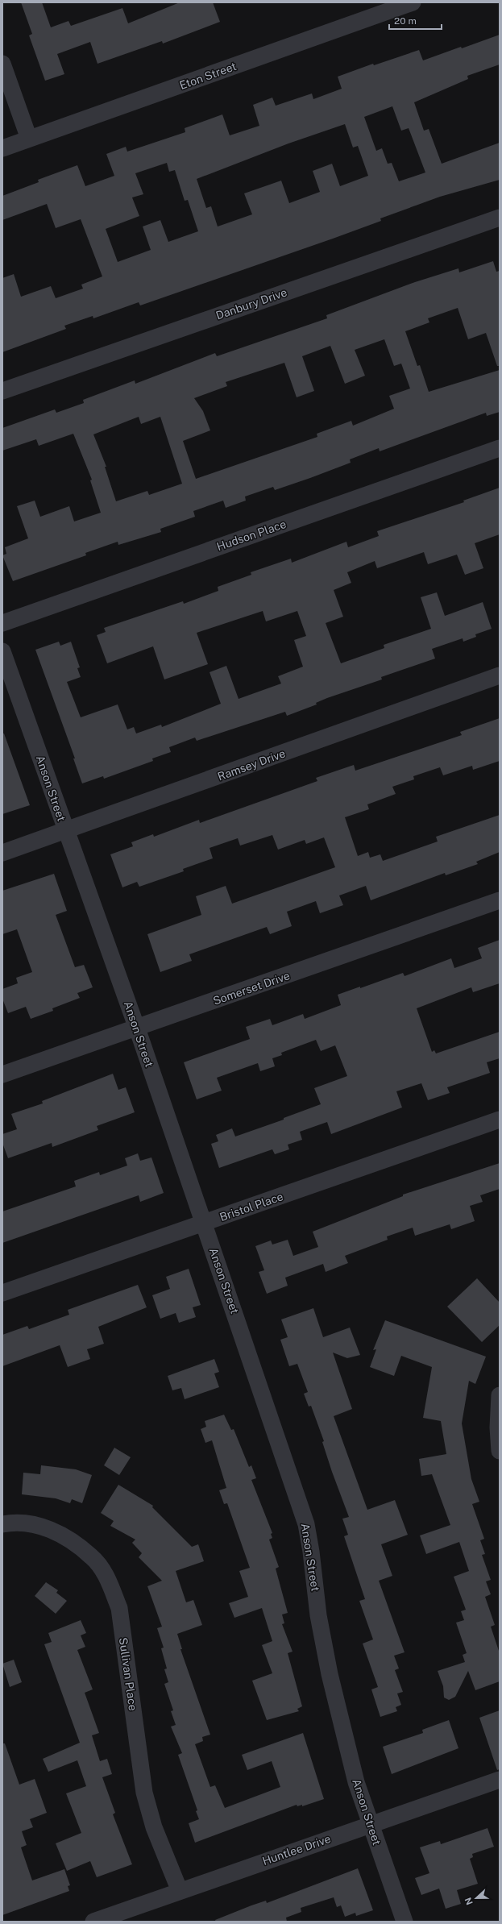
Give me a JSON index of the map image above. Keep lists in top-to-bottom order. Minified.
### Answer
{"streets":{"street":["Eton Street","Danbury Drive","Hudson Place","Ramsey Drive","Anson Street","Somerset Drive","Bristol Place","Sullivan Place","Huntlee Drive"]},"crossings":[["Ramsey Drive","Anson Street"],["Anson Street","Somerset Drive"],["Anson Street","Bristol Place"],["Anson Street","Huntlee Drive"],["Sullivan Place","Huntlee Drive"]],"scale_bar":"20 m","north":"left"}
